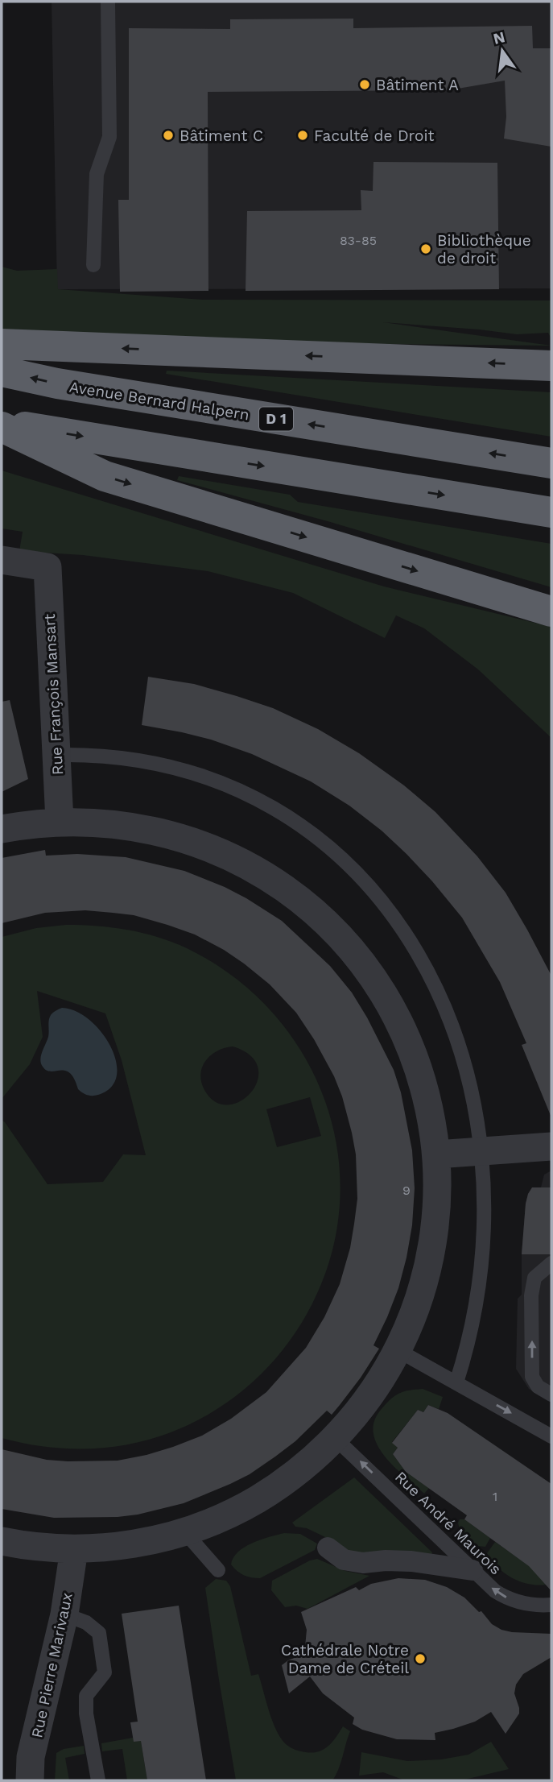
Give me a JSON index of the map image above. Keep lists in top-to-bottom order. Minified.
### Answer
{"streets":{"highway":["Avenue Bernard Halpern","D 1"],"street":["Rue François Mansart","Rue Pierre Marivaux"],"lane":["Rue André Maurois"]},"one_way":["Rue André Maurois"],"places":["Bâtiment A","Bâtiment C","Faculté de Droit","Bibliothèque de droit","Cathédrale Notre Dame de Créteil"],"house_numbers":["83-85","9","1"],"north":"top"}
